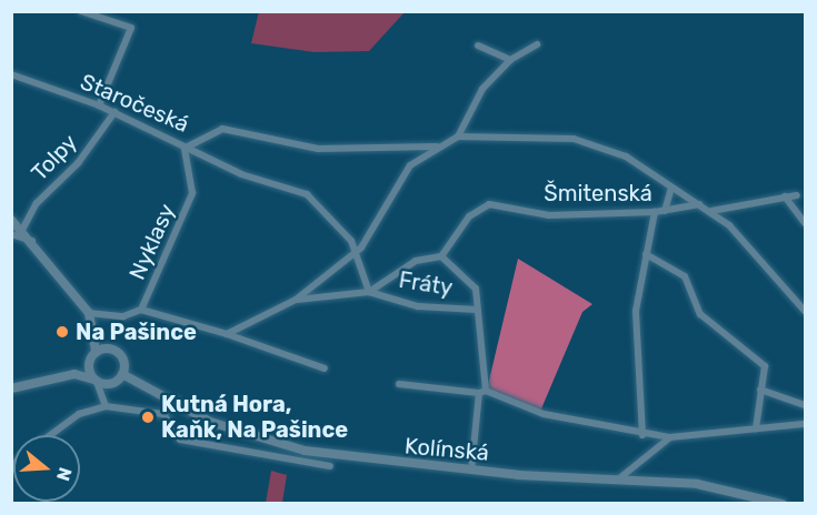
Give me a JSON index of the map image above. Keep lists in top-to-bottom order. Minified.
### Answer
{"streets":{"street":["Staročeská","Tolpy","Šmitenská","Nyklasy","Fráty","Kolínská"]},"crossings":[["Staročeská","Tolpy"],["Staročeská","Nyklasy"],["Šmitenská","Fráty"],["Fráty","Kolínská"]],"places":["Na Pašince","Kutná Hora, Kaňk, Na Pašince"],"north":"right"}
